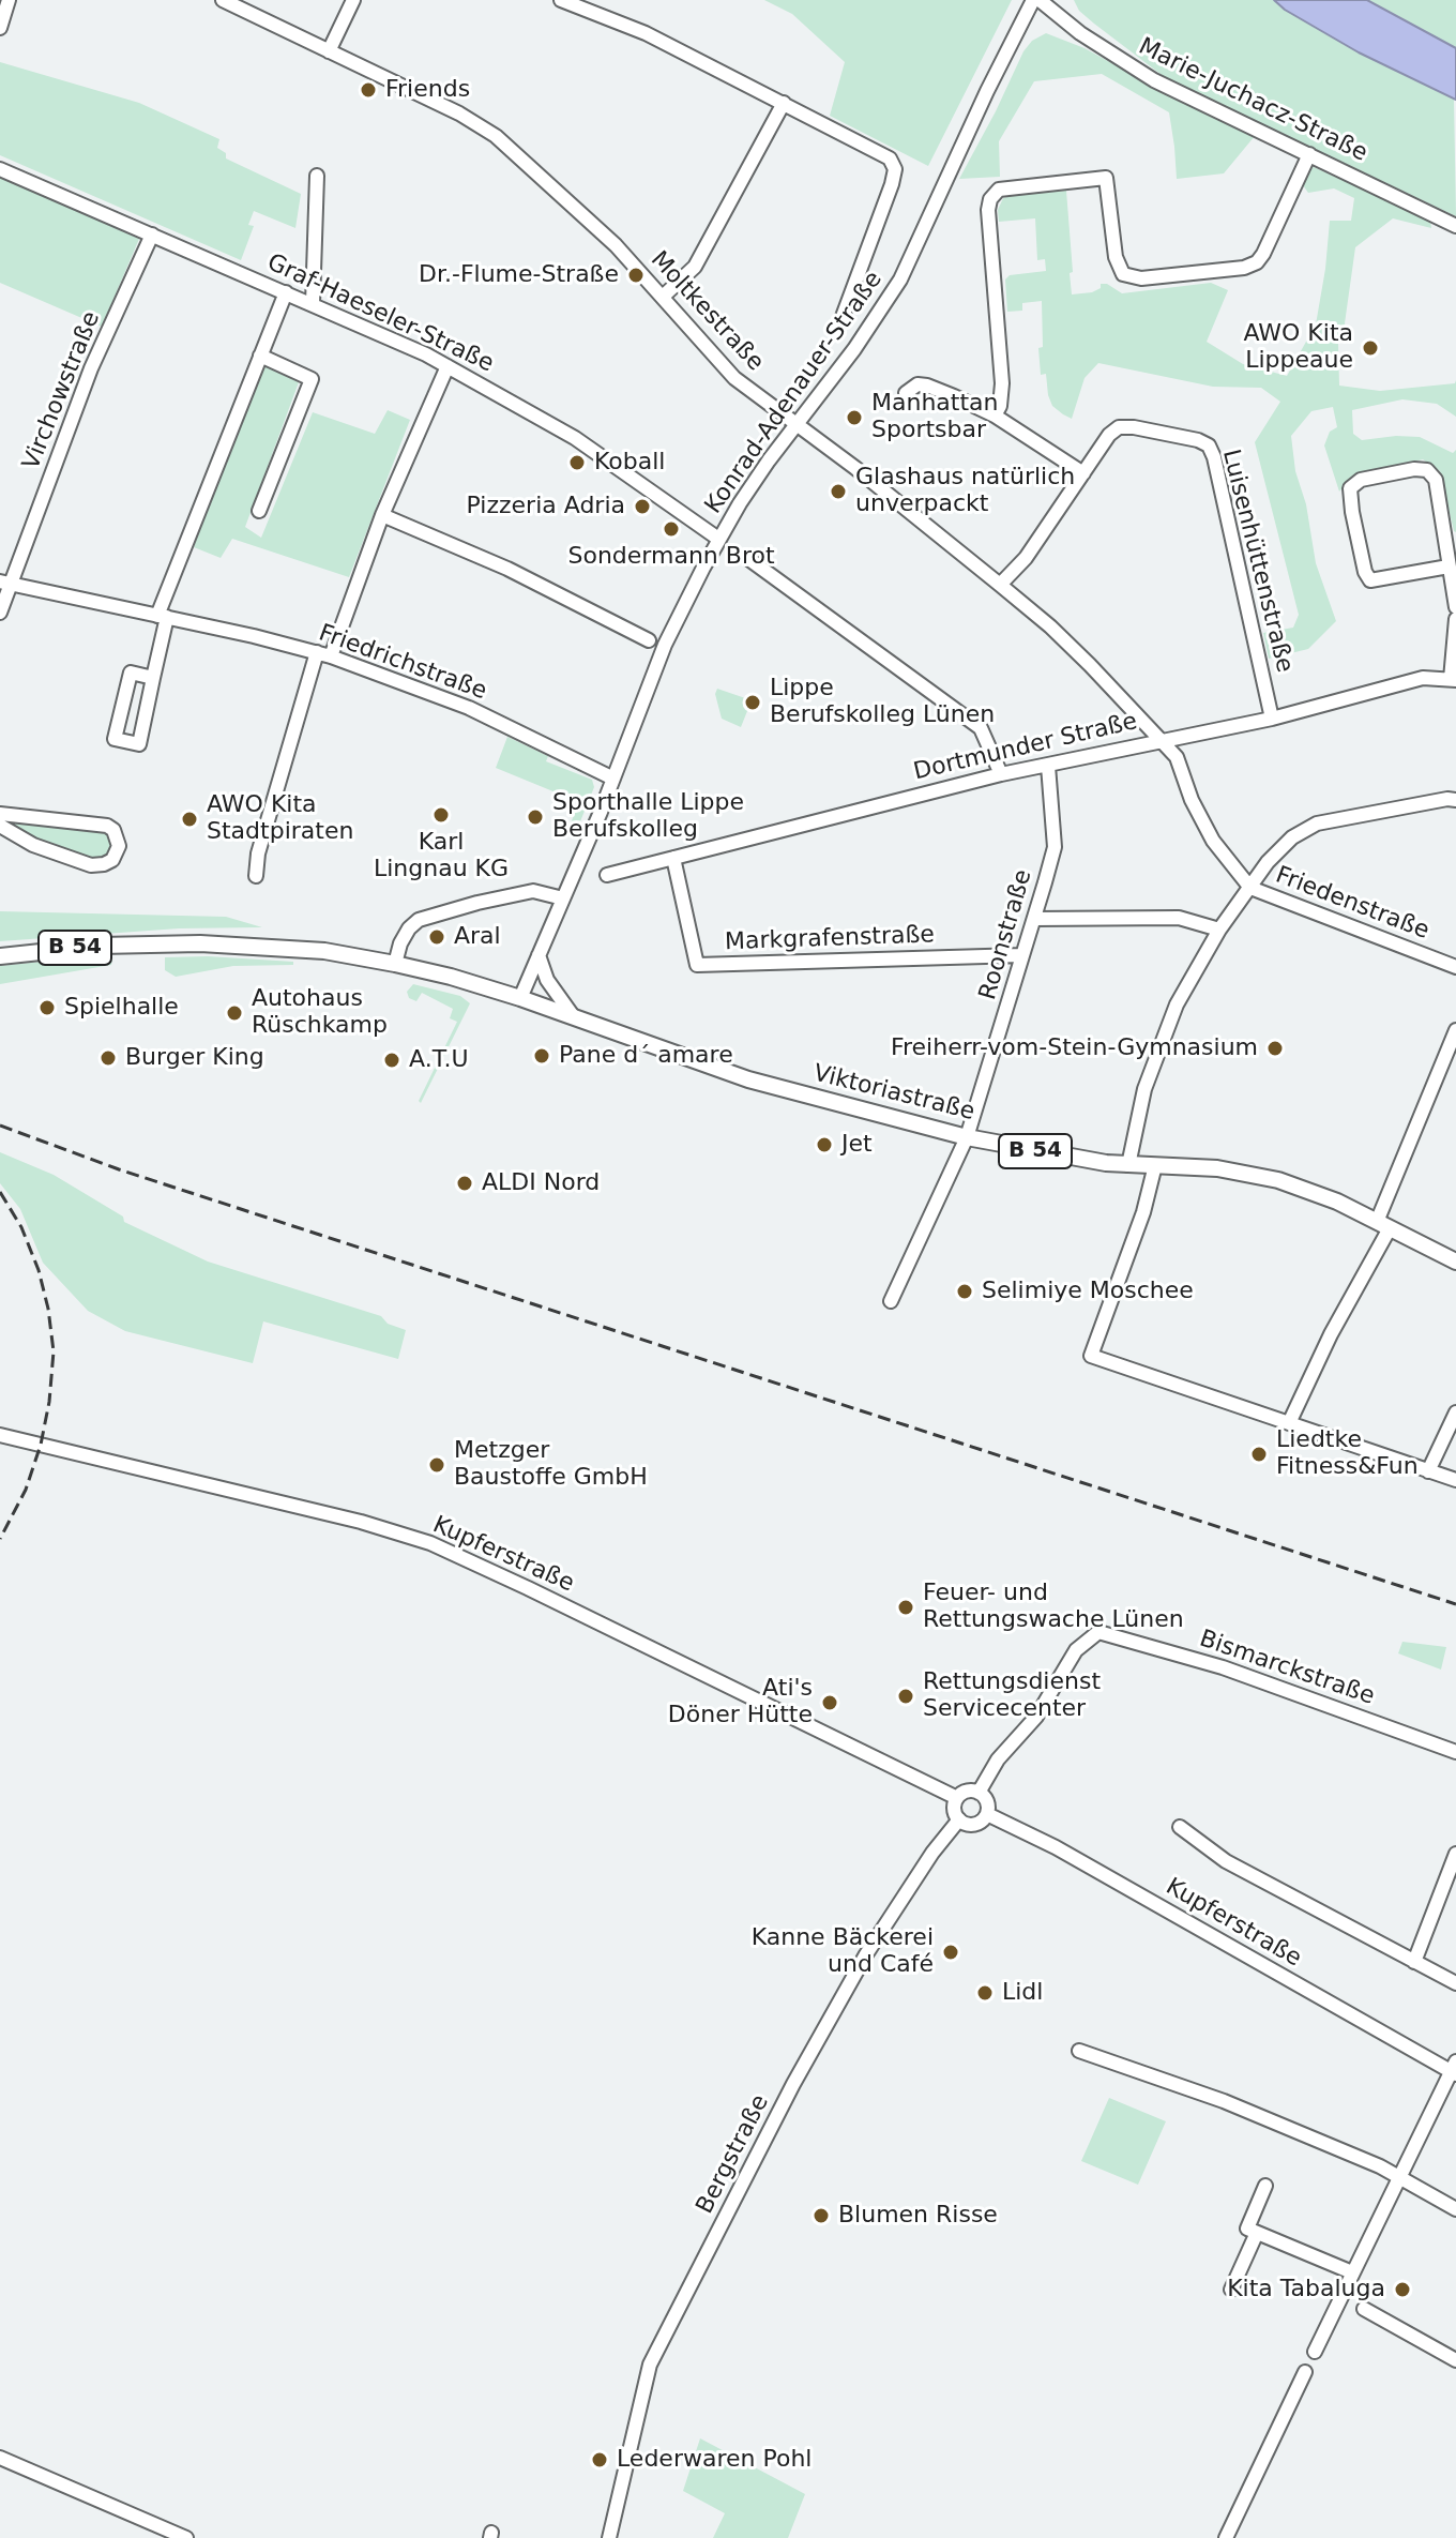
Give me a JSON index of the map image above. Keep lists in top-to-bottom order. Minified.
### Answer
{"streets":{"main road":["B 54","Viktoriastraße"],"street":["Marie-Juchacz-Straße","Moltkestraße","Graf-Haeseler-Straße","Virchowstraße","Konrad-Adenauer-Straße","Luisenhüttenstraße","Friedrichstraße","Dortmunder Straße","Friedenstraße","Roonstraße","Markgrafenstraße","Kupferstraße","Bismarckstraße","Bergstraße"]},"crossings":[["Marie-Juchacz-Straße","Konrad-Adenauer-Straße"],["Moltkestraße","Konrad-Adenauer-Straße"],["Moltkestraße","Luisenhüttenstraße"],["Moltkestraße","Dortmunder Straße"],["Moltkestraße","Friedenstraße"],["Graf-Haeseler-Straße","Virchowstraße"],["Graf-Haeseler-Straße","Konrad-Adenauer-Straße"],["Virchowstraße","Friedrichstraße"],["Konrad-Adenauer-Straße","Friedrichstraße"],["Konrad-Adenauer-Straße","B 54"],["Konrad-Adenauer-Straße","Viktoriastraße"],["Luisenhüttenstraße","Dortmunder Straße"],["Dortmunder Straße","Friedenstraße"],["Dortmunder Straße","Roonstraße"],["Dortmunder Straße","Markgrafenstraße"],["Roonstraße","Markgrafenstraße"],["Roonstraße","Viktoriastraße"],["B 54","Viktoriastraße"],["Kupferstraße","Bismarckstraße"],["Kupferstraße","Bergstraße"],["Bismarckstraße","Bergstraße"]],"places":["Friends","Dr.-Flume-Straße","AWO Kita Lippeaue","Manhattan Sportsbar","Koball","Glashaus natürlich unverpackt","Pizzeria Adria","Sondermann Brot","Lippe Berufskolleg Lünen","Karl Lingnau KG","Sporthalle Lippe Berufskolleg","AWO Kita Stadtpiraten","Aral","Spielhalle","Autohaus Rüschkamp","Freiherr-vom-Stein-Gymnasium","Pane d´ amare","Burger King","A.T.U","Jet","ALDI Nord","Selimiye Moschee","Liedtke Fitness&Fun","Metzger Baustoffe GmbH","Feuer- und Rettungswache Lünen","Rettungsdienst Servicecenter","Ati's Döner Hütte","Kanne Bäckerei und Café","Lidl","Blumen Risse","Kita Tabaluga","Lederwaren Pohl"]}
